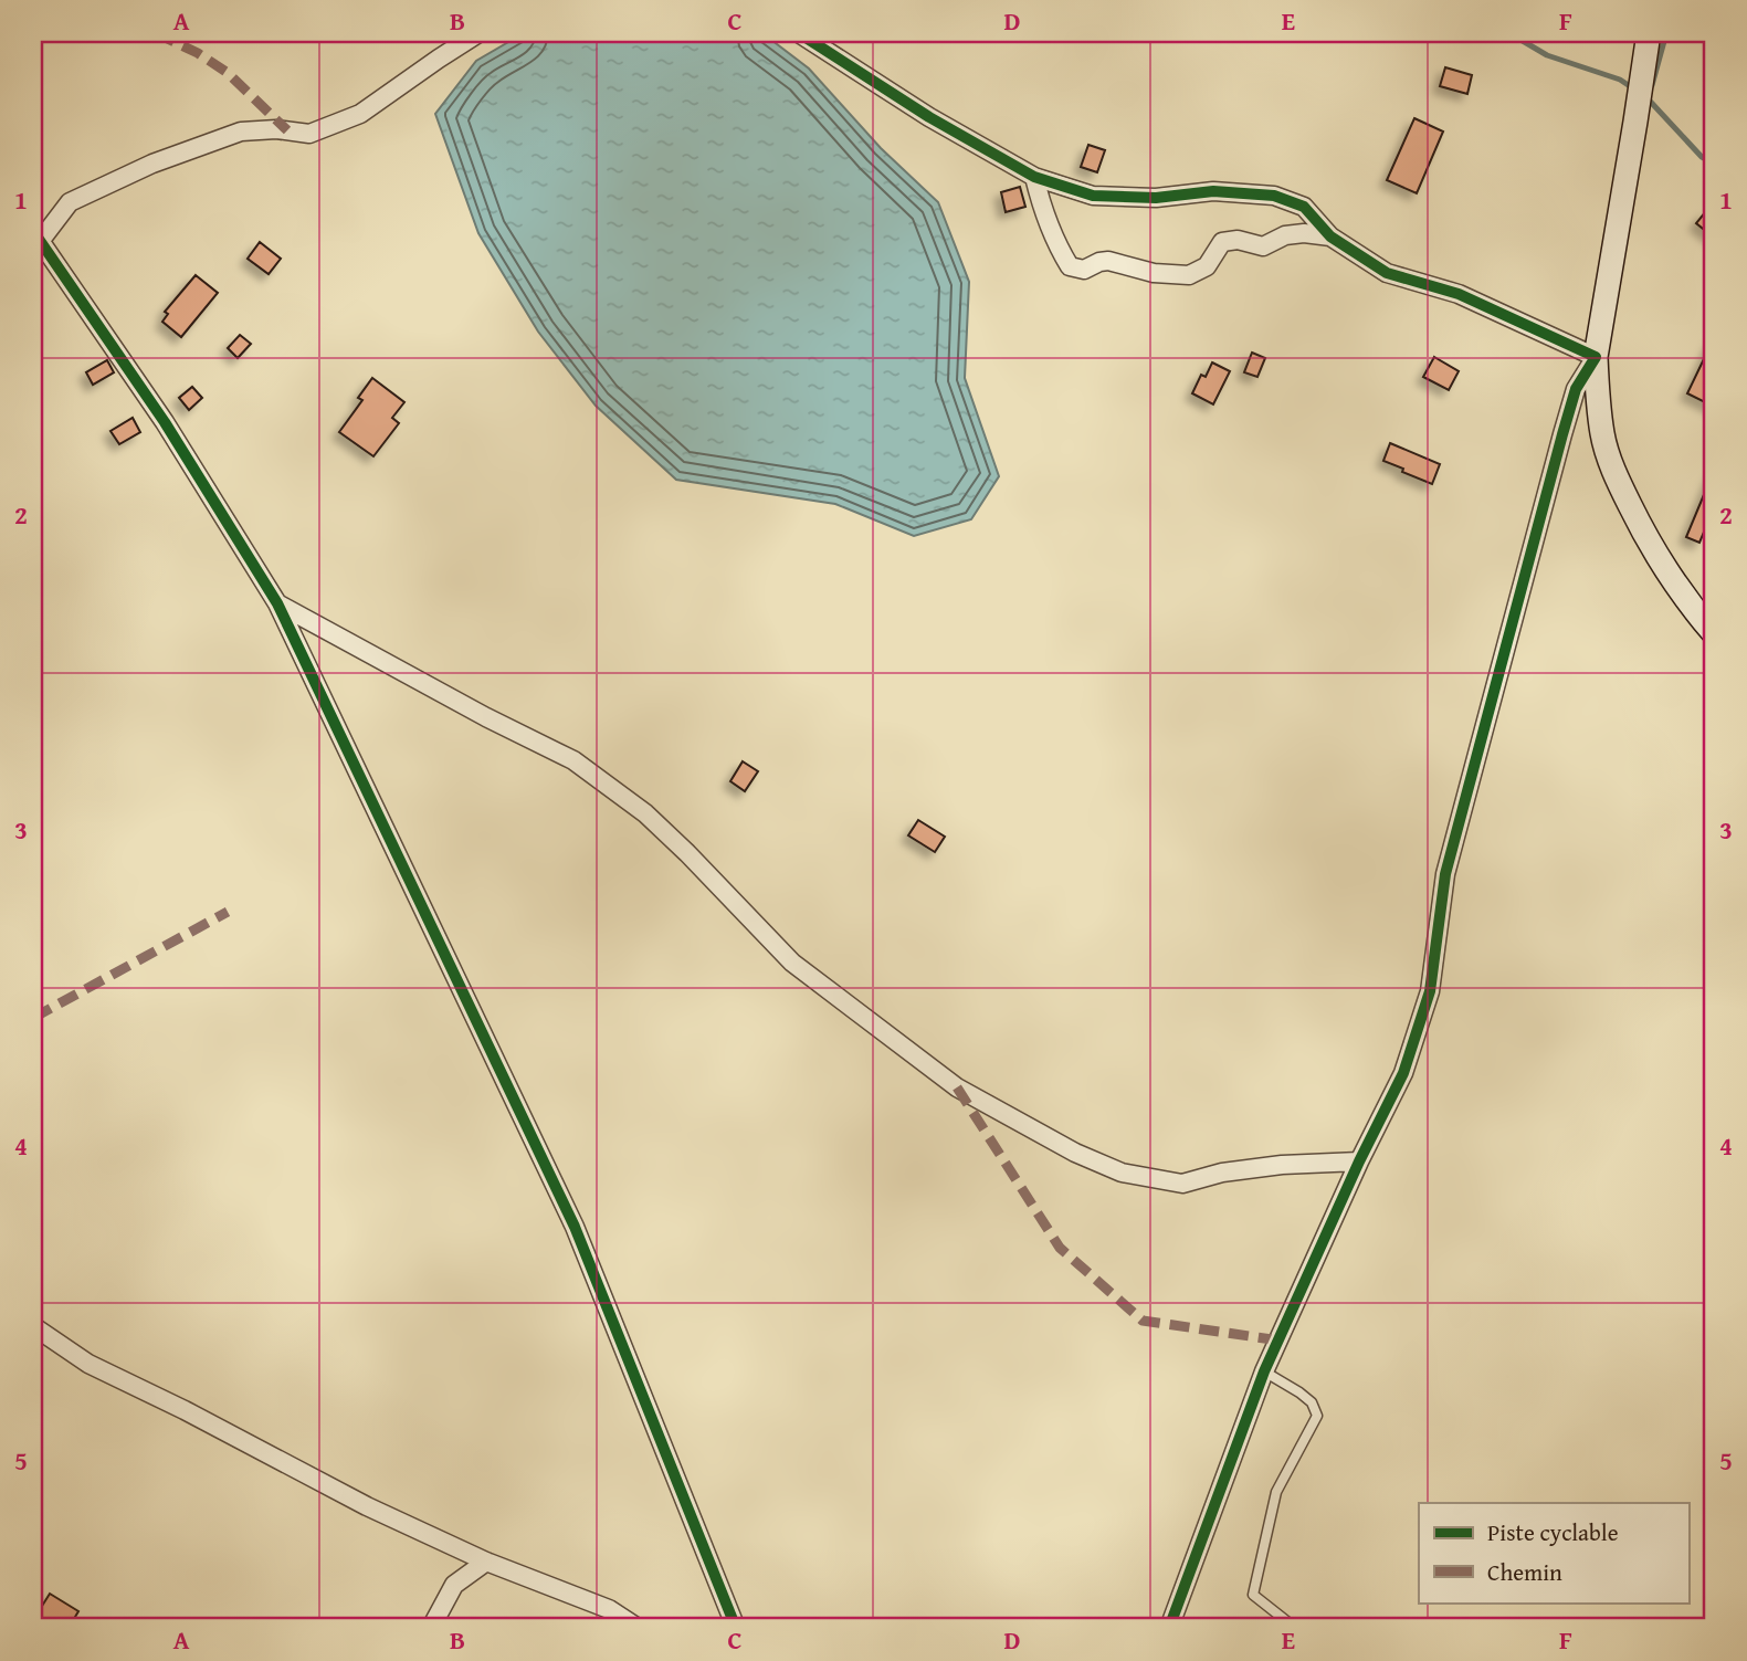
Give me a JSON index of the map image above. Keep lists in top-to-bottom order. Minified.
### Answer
{"legend":["Piste cyclable","Chemin"],"grid":{"columns":["A","B","C","D","E","F"],"rows":["1","2","3","4","5"]}}
